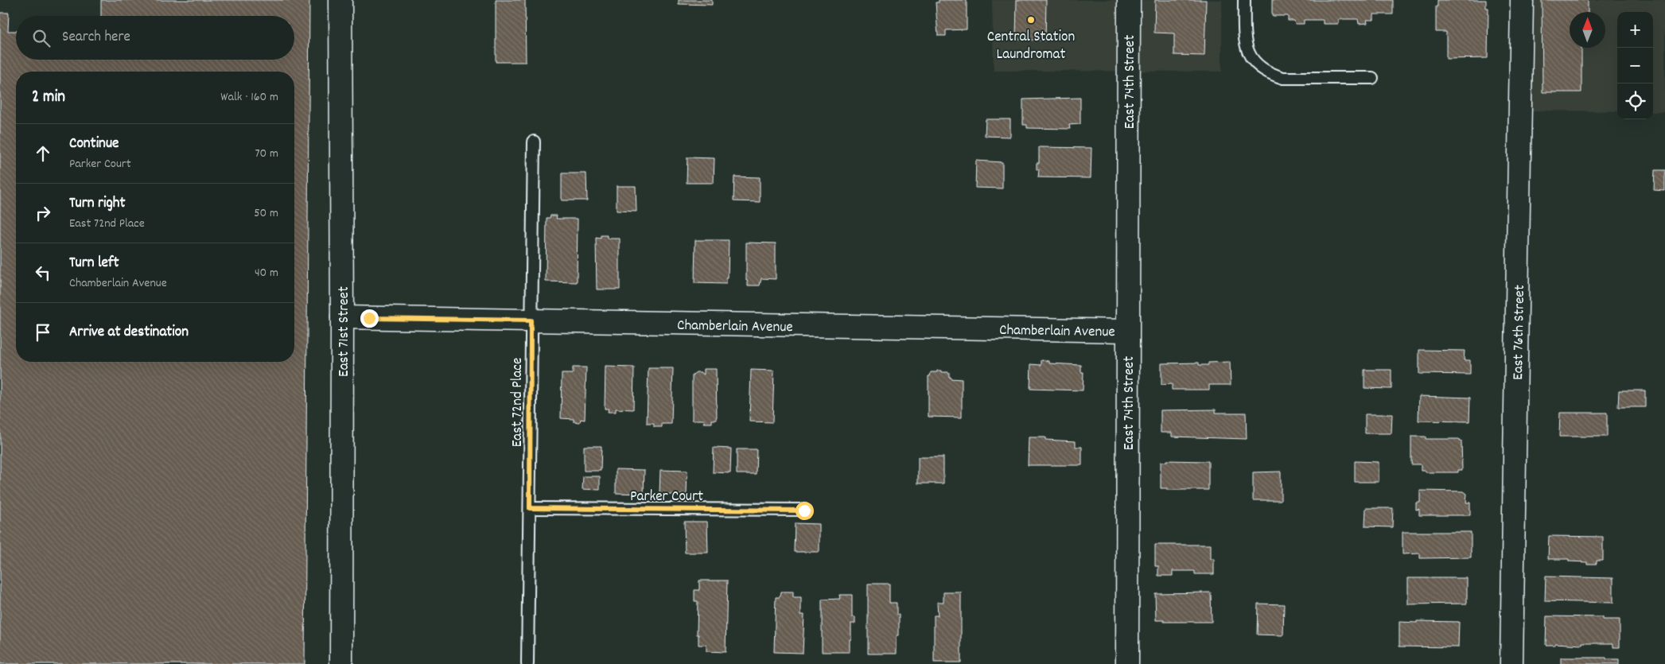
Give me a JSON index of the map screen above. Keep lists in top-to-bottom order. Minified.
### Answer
{"streets":{"street":["East 74th Street","Chamberlain Avenue","East 71st Street","East 76th Street"],"lane":["East 72nd Place","Parker Court"]},"crossings":[["East 74th Street","Chamberlain Avenue"],["Chamberlain Avenue","East 71st Street"],["Chamberlain Avenue","East 72nd Place"],["East 72nd Place","Parker Court"]],"places":["Central Station Laundromat"],"north":"top","page":{"map_buttons":["+","−"],"search":"Search here","heading":["2 min","Walk · 160 m"],"list":[["Continue","Parker Court","70 m"],["Turn right","East 72nd Place","50 m"],["Turn left","Chamberlain Avenue","40 m"],"Arrive at destination"]}}
